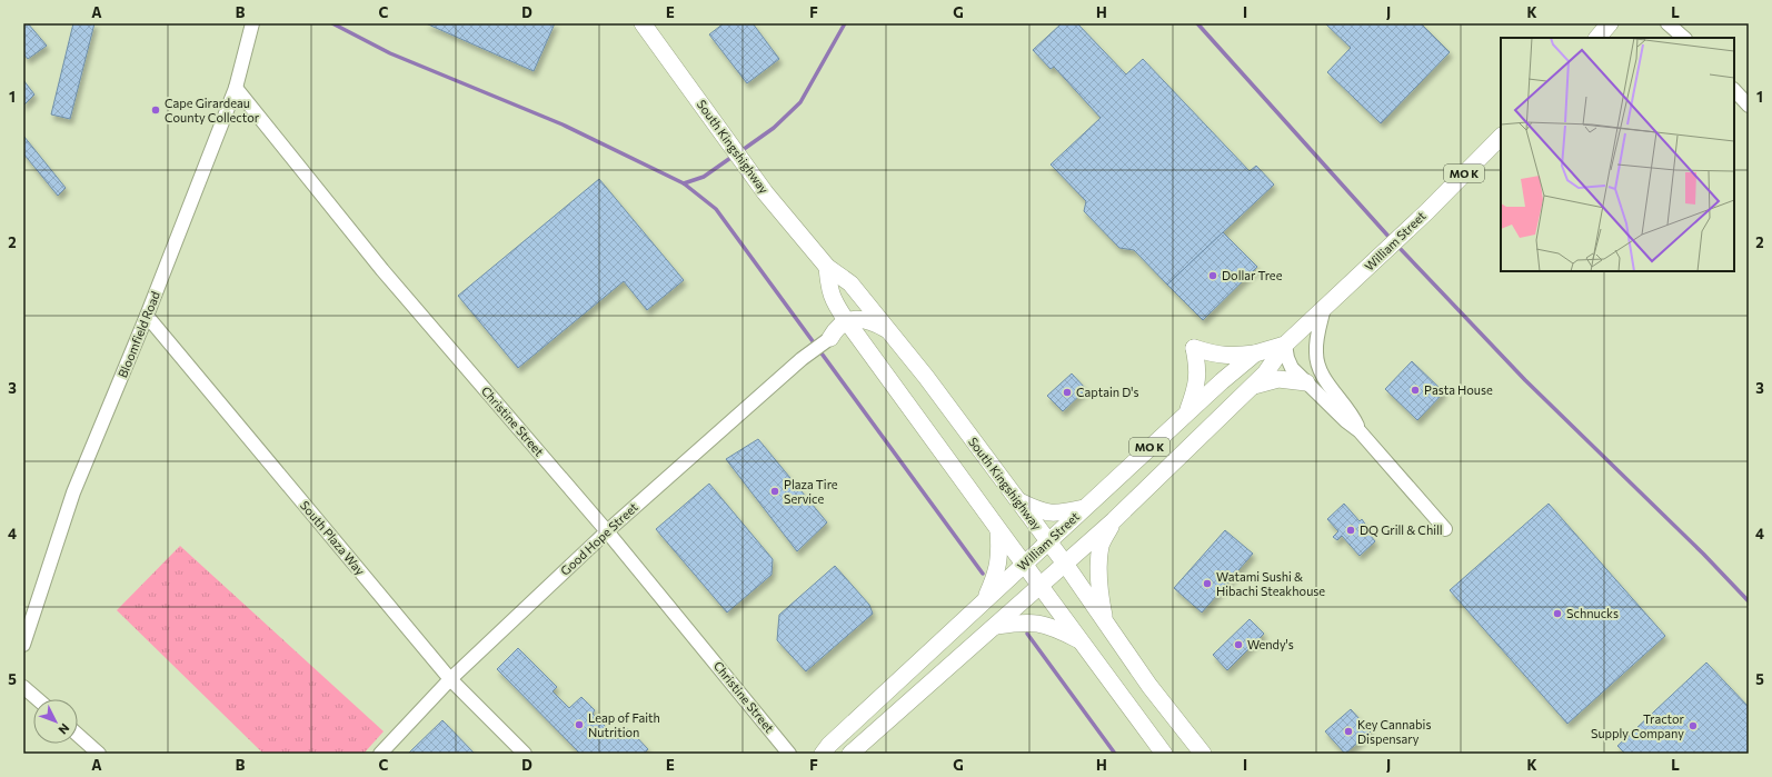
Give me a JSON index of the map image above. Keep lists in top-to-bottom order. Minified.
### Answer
{"streets":{"main road":["South Kingshighway","MO K","William Street"],"street":["Bloomfield Road","Christine Street","South Plaza Way","Good Hope Street"]},"crossings":[["South Kingshighway","William Street"],["Bloomfield Road","Christine Street"],["Bloomfield Road","South Plaza Way"],["Christine Street","Good Hope Street"],["South Plaza Way","Good Hope Street"]],"places":["Cape Girardeau County Collector","Dollar Tree","Pasta House","Captain D's","Plaza Tire Service","DQ Grill & Chill","Watami Sushi & Hibachi Steakhouse","Schnucks","Wendy's","Leap of Faith Nutrition","Tractor Supply Company","Key Cannabis Dispensary"],"north":"bottom right","grid":{"columns":["A","B","C","D","E","F","G","H","I","J","K","L"],"rows":["1","2","3","4","5"]}}
